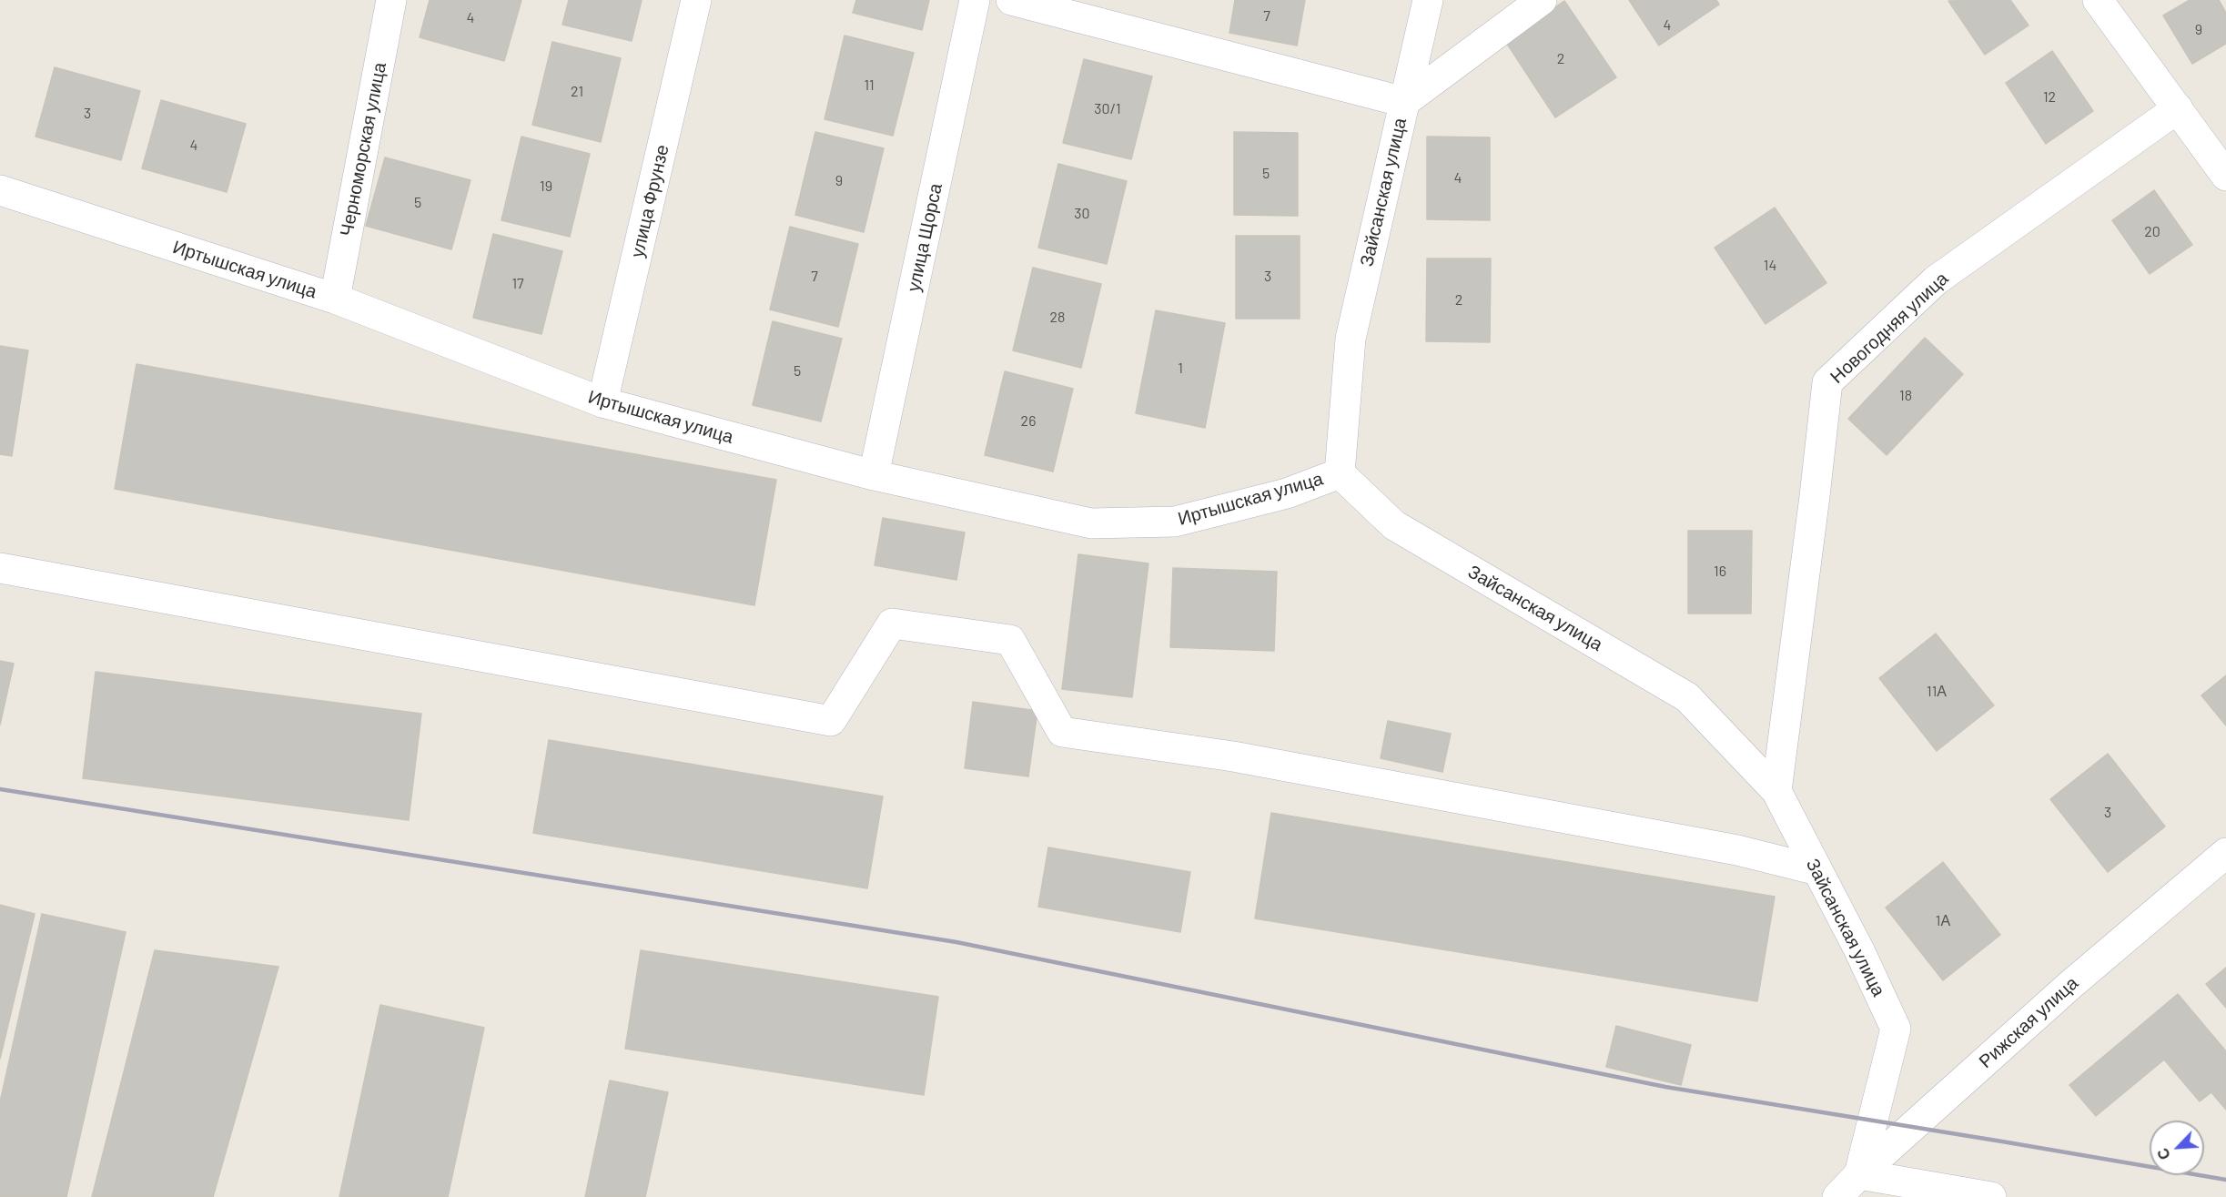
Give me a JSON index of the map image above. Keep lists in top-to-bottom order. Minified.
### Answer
{"streets":{"street":["Черноморская улица","Зайсанская улица","улица Фрунзе","улица Щорса","Иртышская улица","Новогодняя улица","Рижская улица"]},"crossings":[["Черноморская улица","Иртышская улица"],["Зайсанская улица","Иртышская улица"],["Зайсанская улица","Новогодняя улица"],["Зайсанская улица","Рижская улица"],["улица Фрунзе","Иртышская улица"],["улица Щорса","Иртышская улица"]],"house_numbers":["7","4","4","9","2","11","21","12","30/1","3","4","5","4","9","19","5","30","20","14","7","3","17","2","28","1","5","18","26","16","11А","3","1А"],"north":"bottom left"}
